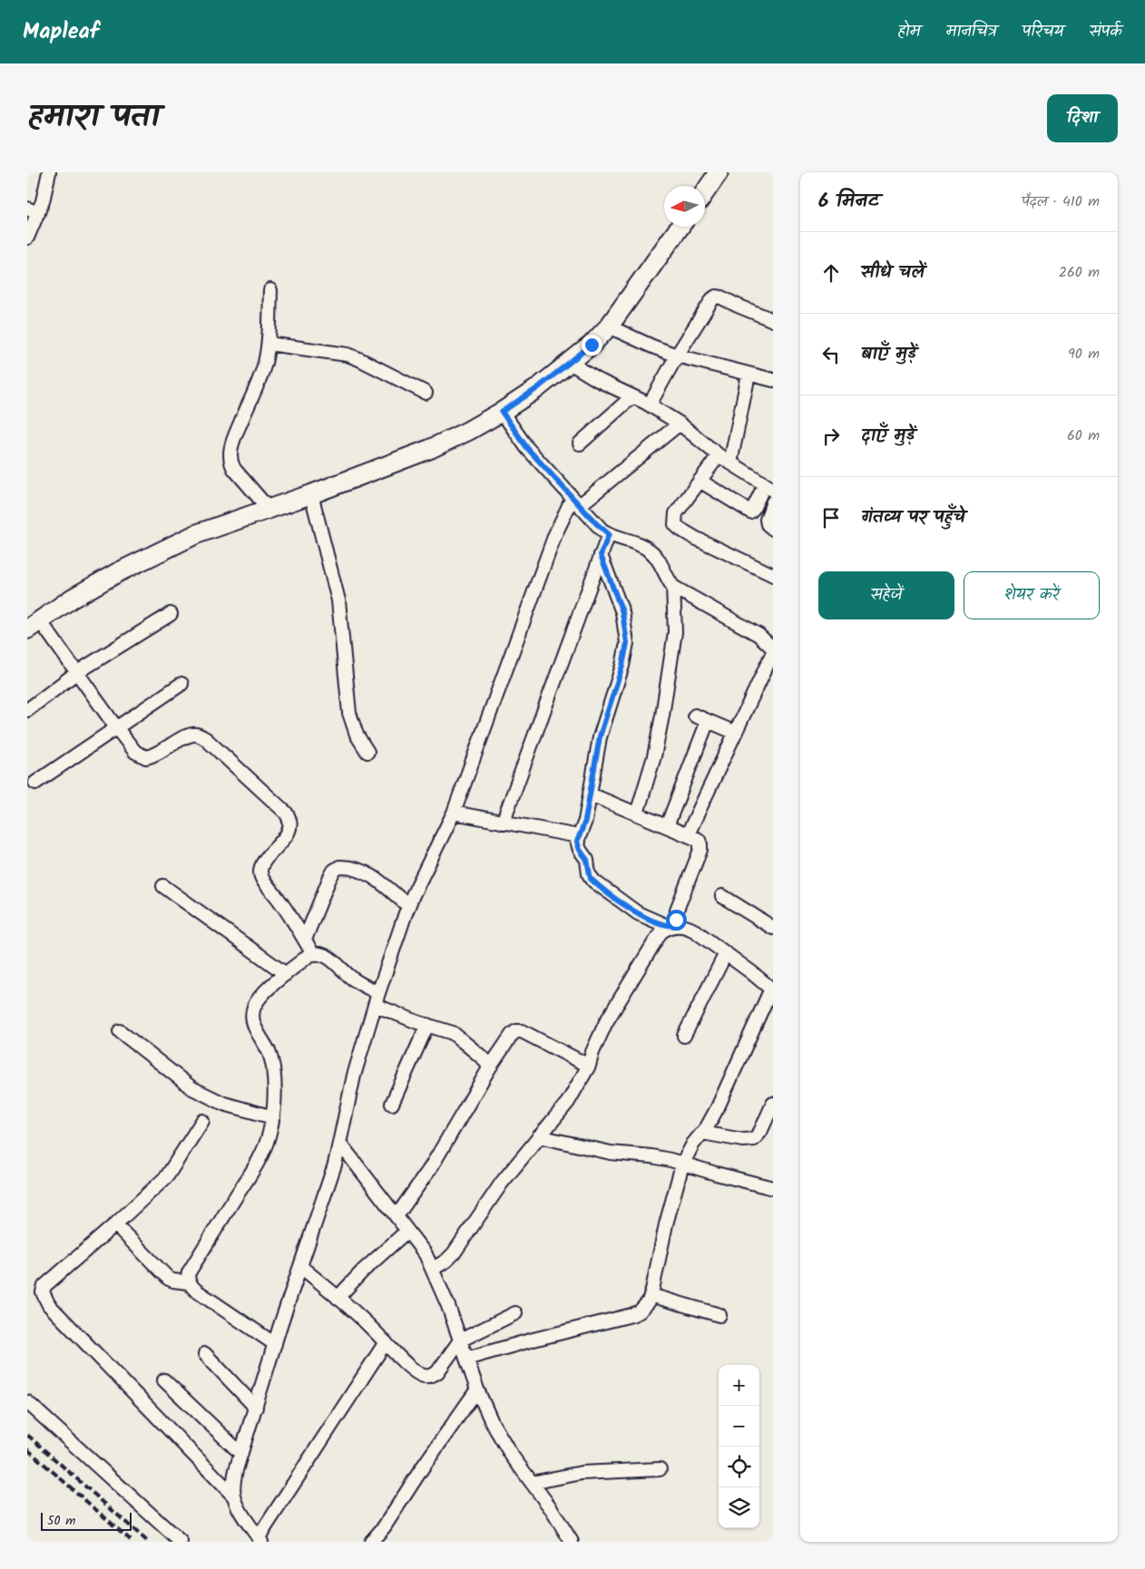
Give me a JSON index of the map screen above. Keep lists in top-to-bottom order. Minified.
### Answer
{"scale_bar":"50 m","north":"left","page":{"header":"Mapleaf","nav":["होम","मानचित्र","परिचय","संपर्क"],"title":"हमारा पता","buttons":["दिशा",["सहेजें","शेयर करें"]],"heading":["6 मिनट","पैदल · 410 m"],"list":[["सीधे चलें","260 m"],["बाएँ मुड़ें","90 m"],["दाएँ मुड़ें","60 m"],"गंतव्य पर पहुँचे"],"map_buttons":["+","−"],"scale":"50 m"}}
